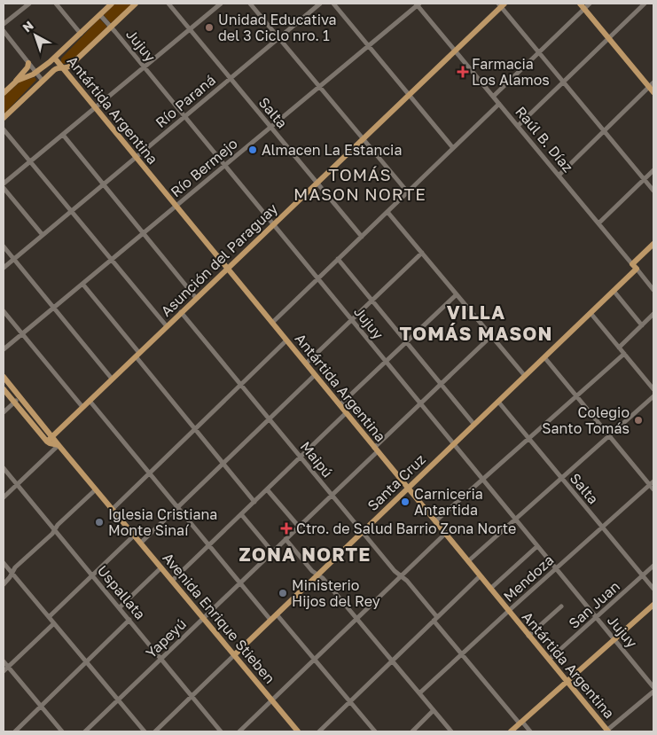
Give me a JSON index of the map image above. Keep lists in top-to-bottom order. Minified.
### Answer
{"streets":{"main road":["Antártida Argentina","Asunción del Paraguay","Santa Cruz","Avenida Enrique Stieben"],"street":["Jujuy","Río Paraná","Salta","Raúl B. Díaz","Río Bermejo","Maipú","Mendoza","Uspallata","San Juan","Yapeyú"]},"crossings":[["Jujuy","Río Paraná"],["Jujuy","Río Bermejo"],["Jujuy","Asunción del Paraguay"],["Jujuy","Santa Cruz"],["Jujuy","Mendoza"],["Jujuy","San Juan"],["Jujuy","Yapeyú"],["Río Paraná","Antártida Argentina"],["Río Paraná","Salta"],["Antártida Argentina","Río Bermejo"],["Antártida Argentina","Asunción del Paraguay"],["Antártida Argentina","Santa Cruz"],["Antártida Argentina","Mendoza"],["Antártida Argentina","San Juan"],["Antártida Argentina","Yapeyú"],["Salta","Río Bermejo"],["Salta","Asunción del Paraguay"],["Salta","Santa Cruz"],["Salta","Mendoza"],["Salta","San Juan"],["Raúl B. Díaz","Río Bermejo"],["Raúl B. Díaz","Asunción del Paraguay"],["Raúl B. Díaz","Santa Cruz"],["Asunción del Paraguay","Maipú"],["Asunción del Paraguay","Avenida Enrique Stieben"],["Maipú","Santa Cruz"],["Maipú","Mendoza"],["Maipú","Yapeyú"],["Santa Cruz","Uspallata"],["Santa Cruz","Avenida Enrique Stieben"],["Uspallata","Yapeyú"],["Avenida Enrique Stieben","Yapeyú"]],"districts":["TOMÁS MASON NORTE","VILLA TOMÁS MASON","ZONA NORTE"],"places":{"other":["Unidad Educativa del 3 Ciclo nro. 1","Almacen La Estancia","Colegio Santo Tomás","Carniceria Antartida","Iglesia Cristiana Monte Sinaí","Ministerio Hijos del Rey"],"health":["Farmacia Los Alamos","Ctro. de Salud Barrio Zona Norte"]},"north":"top left"}
